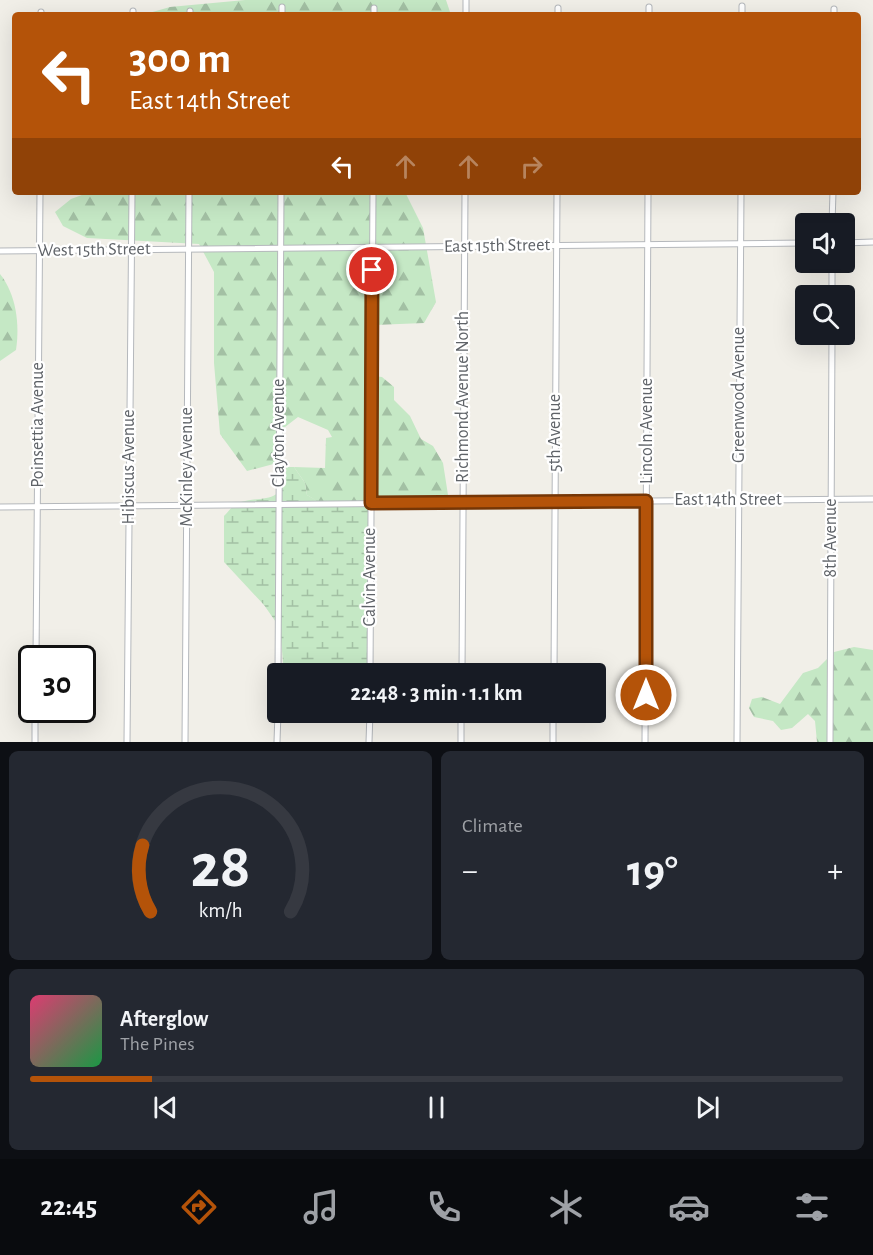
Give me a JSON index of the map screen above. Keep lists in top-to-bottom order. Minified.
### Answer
{"streets":{"street":["East 15th Street","West 15th Street","Greenwood Avenue","Richmond Avenue North","Poinsettia Avenue","Lincoln Avenue","Clayton Avenue","5th Avenue","Hibiscus Avenue","McKinley Avenue","East 14th Street","8th Avenue","Calvin Avenue"]},"crossings":[["East 15th Street","West 15th Street"],["East 15th Street","Greenwood Avenue"],["East 15th Street","Richmond Avenue North"],["East 15th Street","Lincoln Avenue"],["East 15th Street","Clayton Avenue"],["East 15th Street","5th Avenue"],["East 15th Street","McKinley Avenue"],["East 15th Street","Calvin Avenue"],["West 15th Street","Poinsettia Avenue"],["West 15th Street","Hibiscus Avenue"],["West 15th Street","McKinley Avenue"],["Greenwood Avenue","East 14th Street"],["Richmond Avenue North","East 14th Street"],["Poinsettia Avenue","East 14th Street"],["Lincoln Avenue","East 14th Street"],["Clayton Avenue","East 14th Street"],["5th Avenue","East 14th Street"],["Hibiscus Avenue","East 14th Street"],["McKinley Avenue","East 14th Street"],["East 14th Street","8th Avenue"],["East 14th Street","Calvin Avenue"]],"page":{"turn":["300 m","East 14th Street"],"limit":"30","trip":"22:48 · 3 min · 1.1 km","tile":"Climate","heat":["−","19°","+"],"song":["Afterglow","The Pines"],"tabs":"22:45","gauge":["28","km/h"]}}
